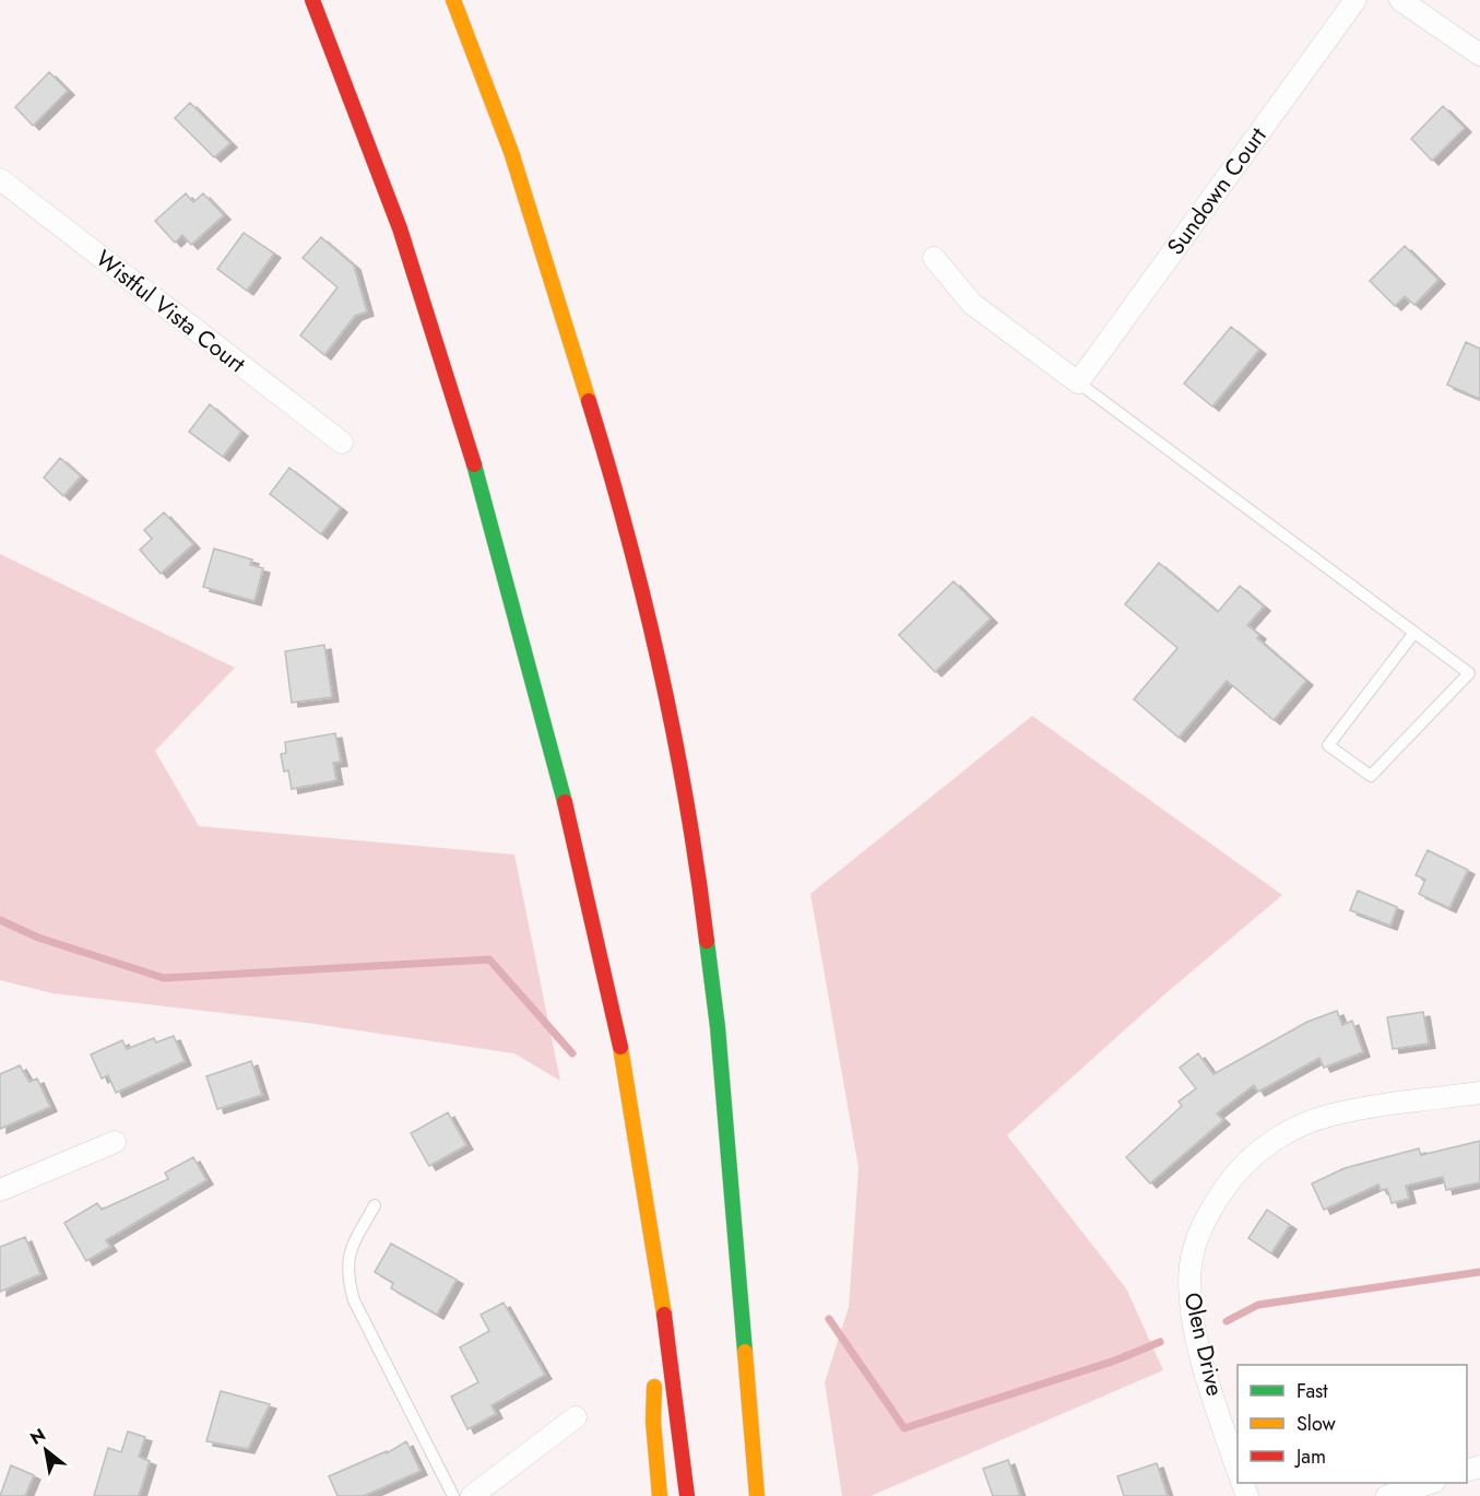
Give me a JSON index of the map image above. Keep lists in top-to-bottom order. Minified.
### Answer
{"streets":{"street":["Sundown Court","Wistful Vista Court","Olen Drive"]},"legend":["Fast","Slow","Jam"],"north":"top left"}
